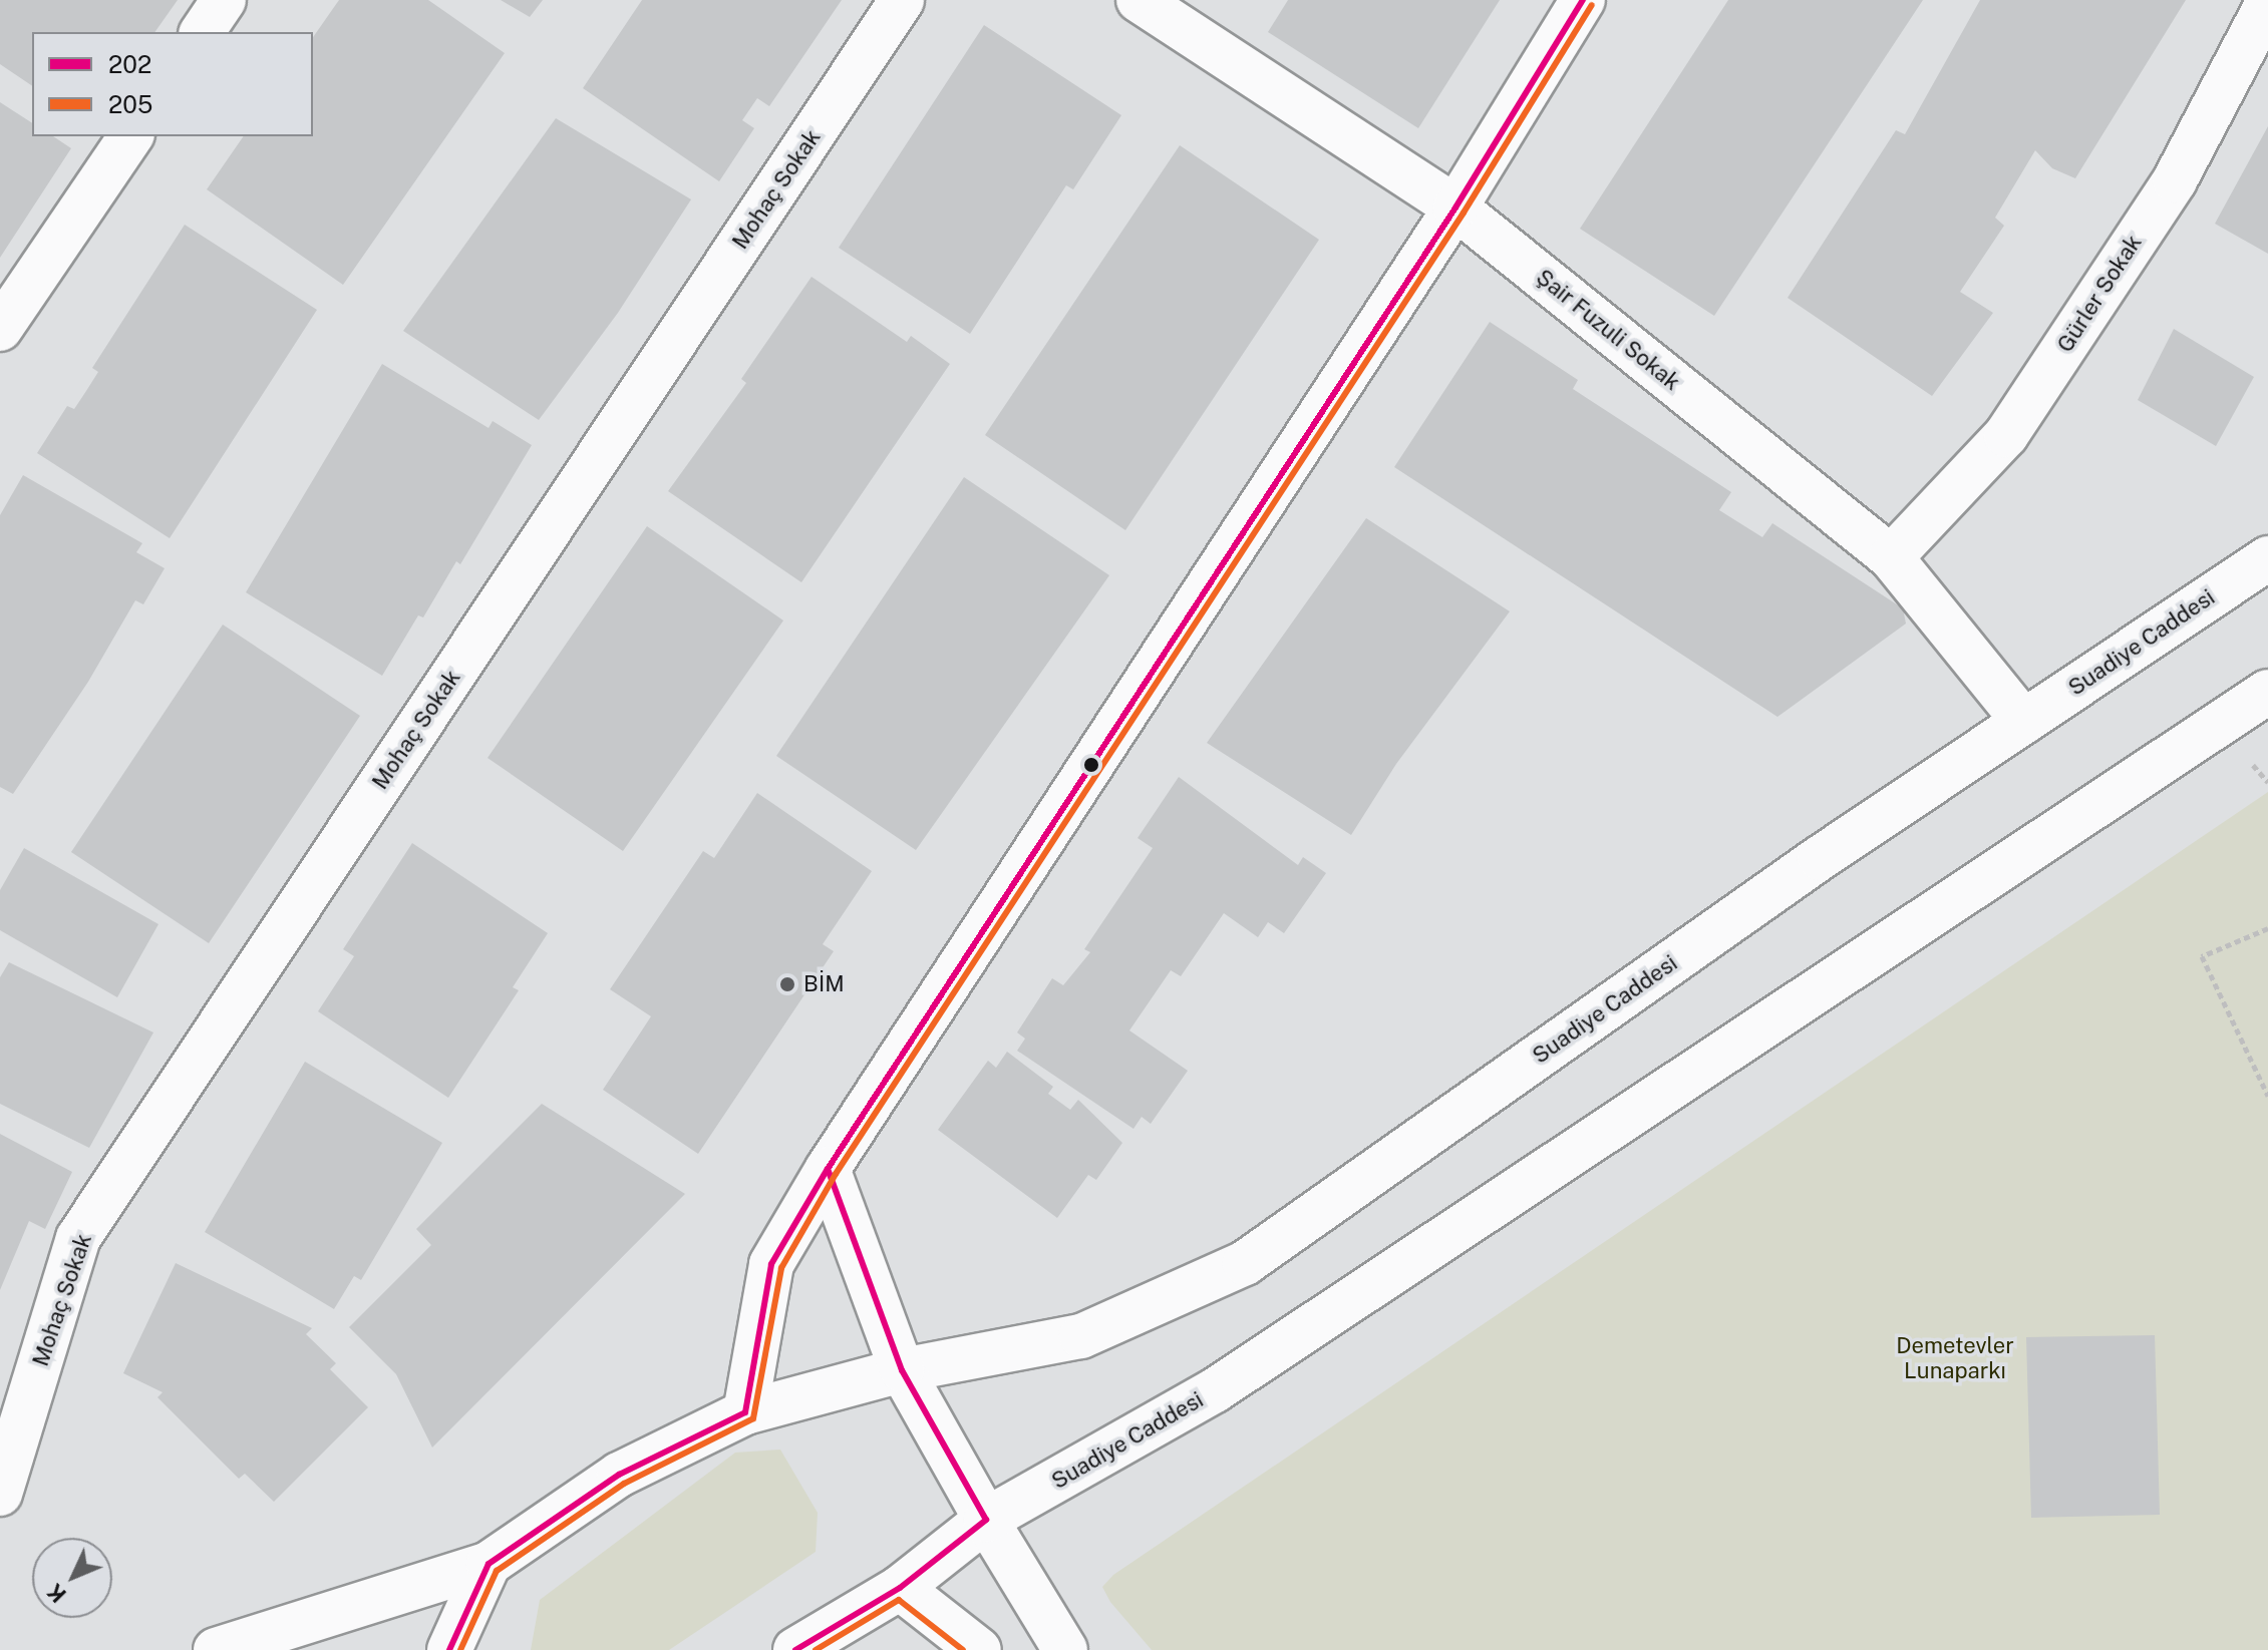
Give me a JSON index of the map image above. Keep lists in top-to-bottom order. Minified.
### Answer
{"streets":{"street":["Mohaç Sokak","Gürler Sokak","Şair Fuzuli Sokak","Suadiye Caddesi"]},"crossings":[["Gürler Sokak","Şair Fuzuli Sokak"],["Şair Fuzuli Sokak","Suadiye Caddesi"]],"parks":["Demetevler Lunaparkı"],"places":["BİM"],"lines":["transit line 202","transit line 205"],"legend":["202","205"],"north":"bottom left"}
